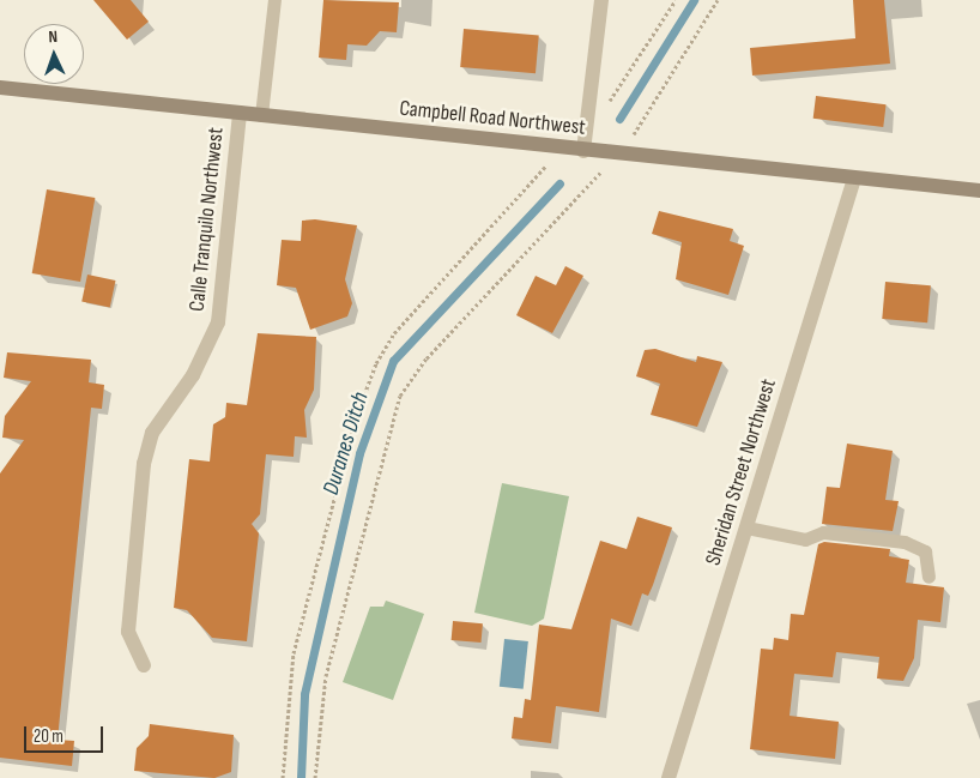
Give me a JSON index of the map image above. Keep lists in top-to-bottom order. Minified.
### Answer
{"streets":{"street":["Campbell Road Northwest","Calle Tranquilo Northwest","Sheridan Street Northwest"]},"crossings":[["Campbell Road Northwest","Calle Tranquilo Northwest"],["Campbell Road Northwest","Sheridan Street Northwest"]],"water":["Duranes Ditch"],"scale_bar":"20 m","north":"top"}
